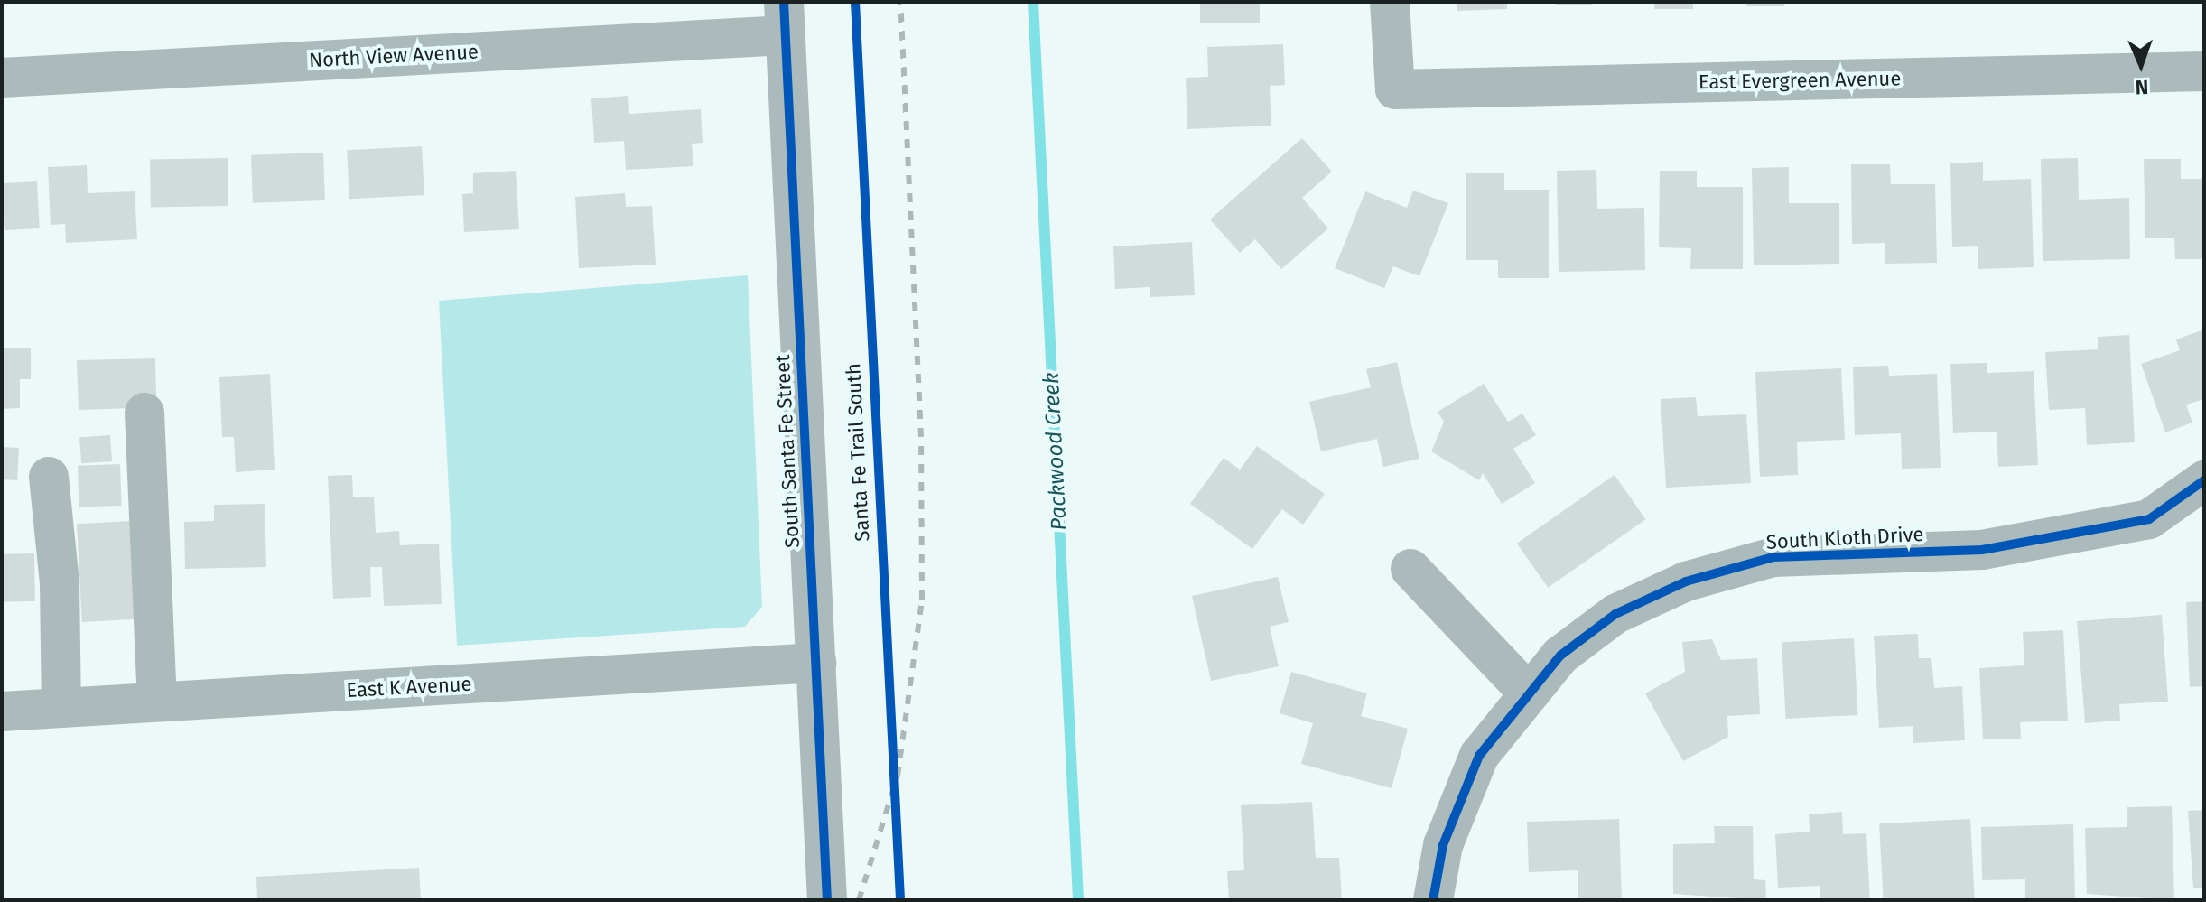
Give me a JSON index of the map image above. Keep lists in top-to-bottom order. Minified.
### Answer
{"streets":{"street":["North View Avenue","East Evergreen Avenue","South Santa Fe Street","South Kloth Drive","East K Avenue"],"cycle path":["Santa Fe Trail South"]},"crossings":[["North View Avenue","South Santa Fe Street"],["South Santa Fe Street","East K Avenue"]],"water":["Packwood Creek"],"north":"bottom"}
